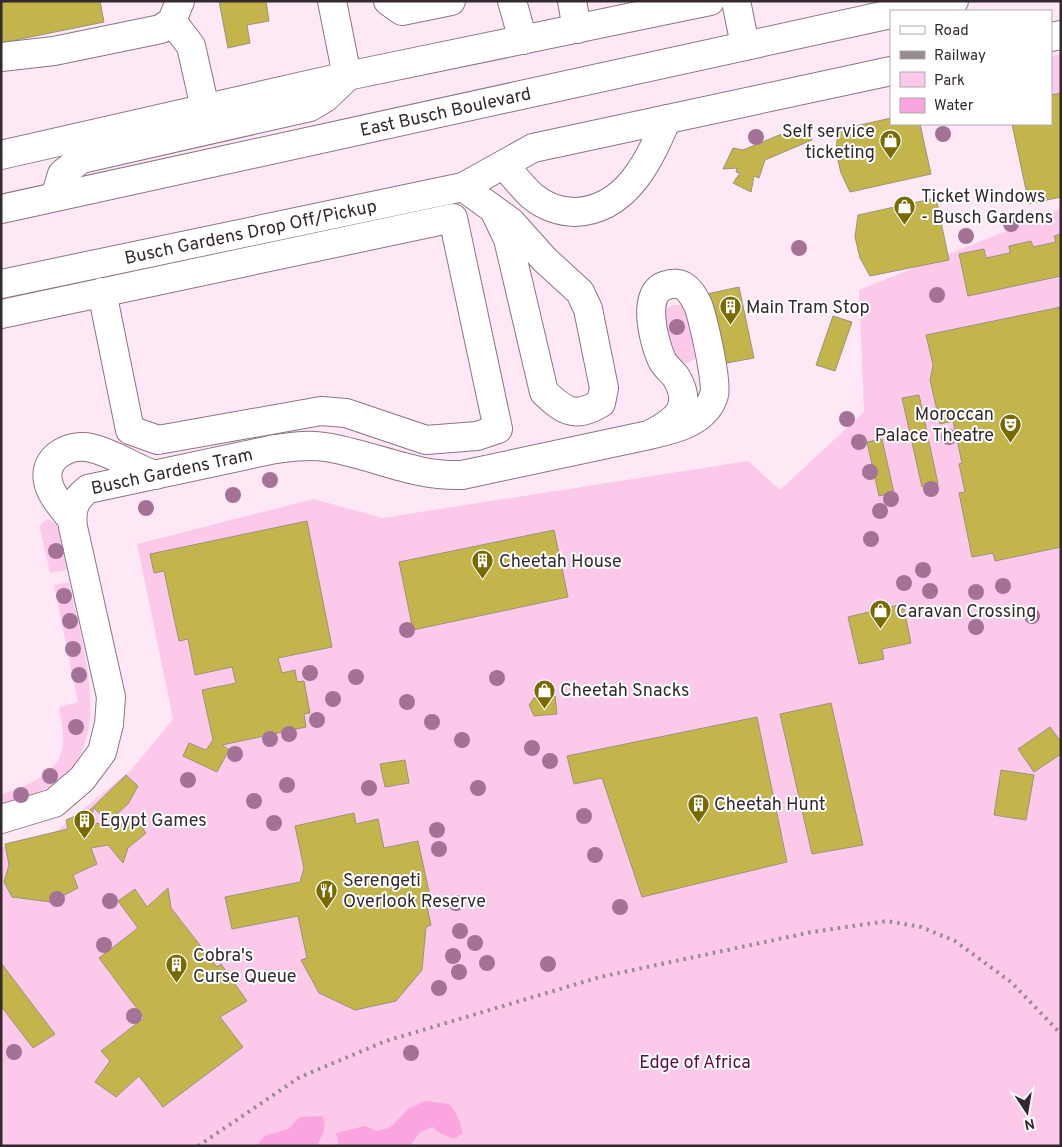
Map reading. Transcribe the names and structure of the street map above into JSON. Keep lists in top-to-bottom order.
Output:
{
  "streets": {
    "main road": ["East Busch Boulevard", "Busch Gardens Drop Off/Pickup", "Busch Gardens Tram"]
  },
  "parks": ["Edge of Africa"],
  "places": {
    "shop": [
      "Self service ticketing",
      "Ticket Windows - Busch Gardens",
      "Caravan Crossing",
      "Cheetah Snacks"
    ],
    "building": [
      "Main Tram Stop",
      "Cheetah House",
      "Cheetah Hunt",
      "Egypt Games",
      "Cobra's Curse Queue"
    ],
    "theatre": ["Moroccan Palace Theatre"],
    "restaurant": ["Serengeti Overlook Reserve"]
  },
  "legend": [
    "Road",
    "Railway",
    "Park",
    "Water"
  ],
  "north": "bottom"
}
